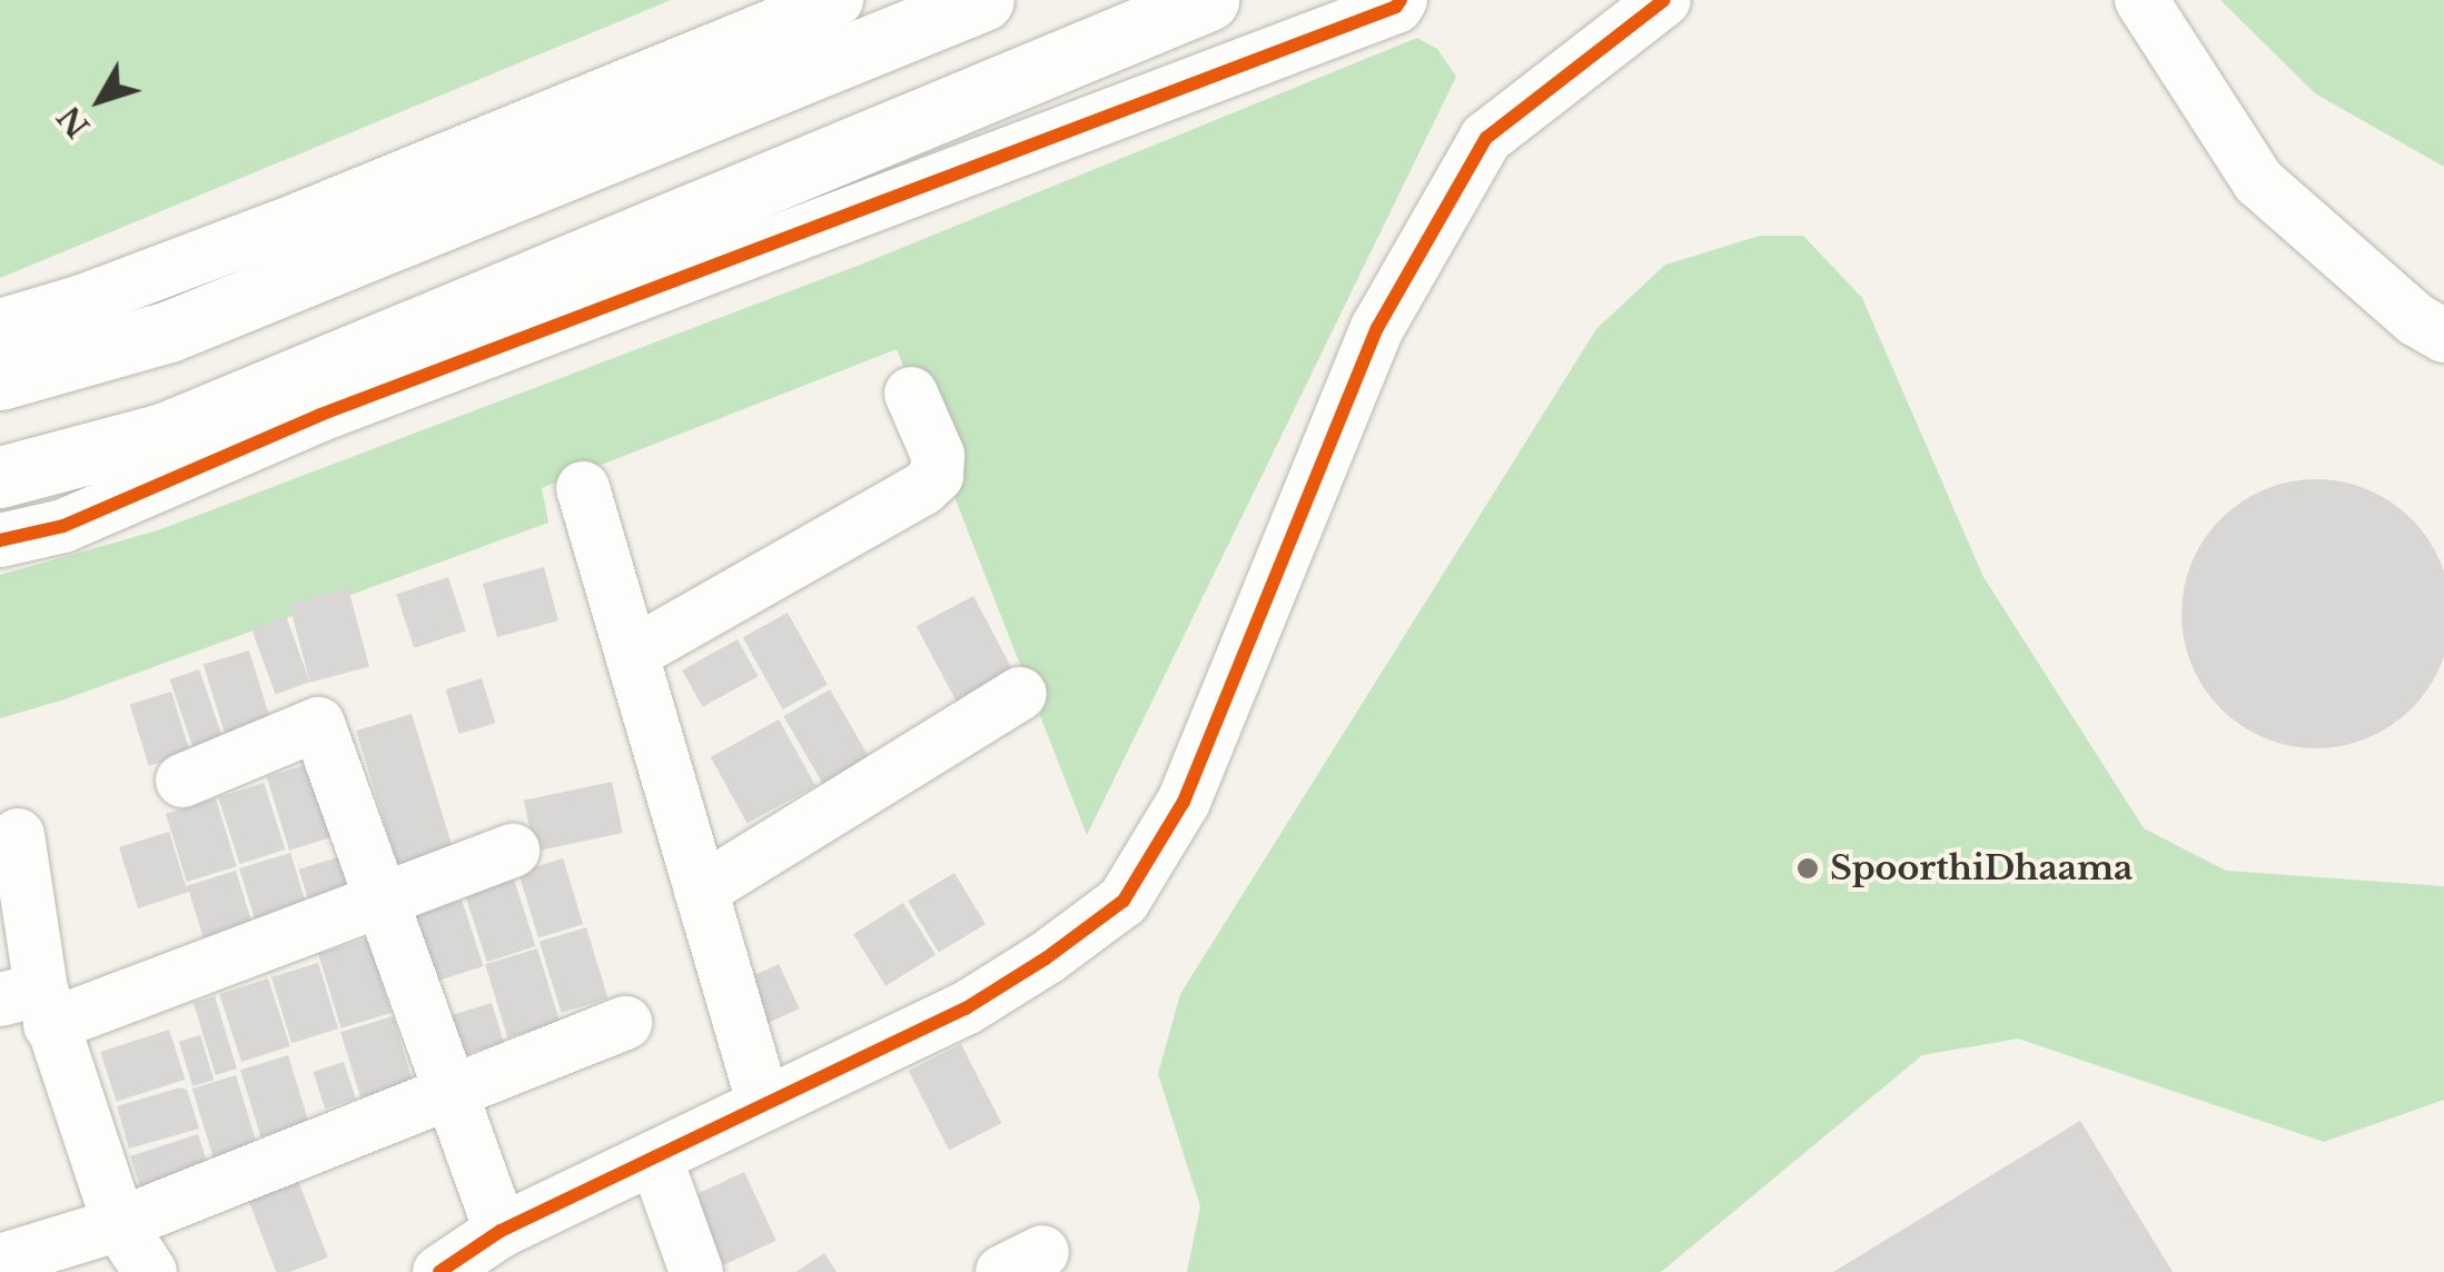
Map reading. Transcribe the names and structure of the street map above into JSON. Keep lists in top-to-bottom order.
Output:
{
  "places": ["SpoorthiDhaama"],
  "north": "bottom left"
}
